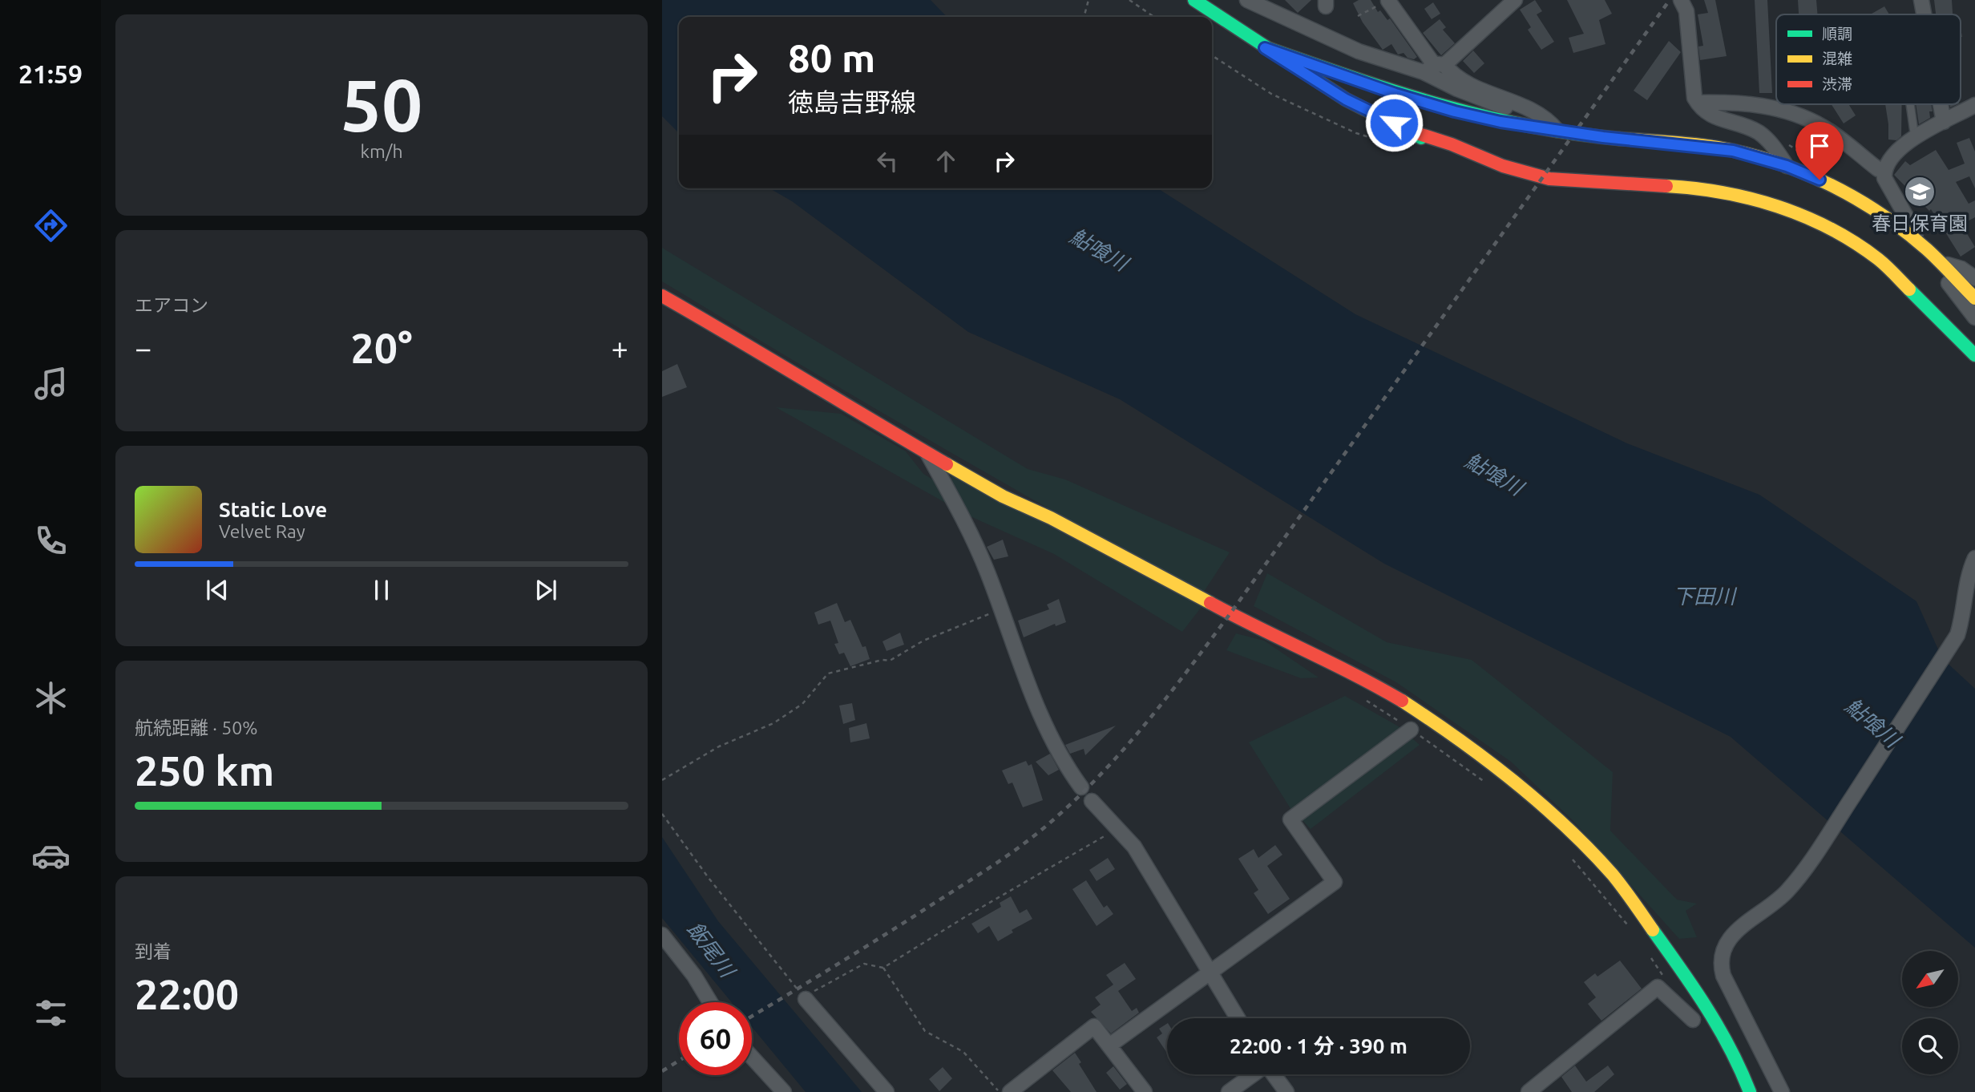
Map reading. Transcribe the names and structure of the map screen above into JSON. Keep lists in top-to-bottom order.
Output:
{
  "water": ["鮎喰川", "下田川", "飯尾川"],
  "places": {
    "school or university": ["春日保育園"]
  },
  "legend": ["順調", "混雑", "渋滞"],
  "north": "bottom left",
  "page": {
    "tabs": "21:59",
    "tile": [
      ["50", "km/h"],
      "エアコン",
      ["航続距離 · 50%", "250 km"],
      ["到着", "22:00"]
    ],
    "turn": ["80 m", "徳島吉野線"],
    "heat": ["−", "20°", "+"],
    "song": ["Static Love", "Velvet Ray"],
    "limit": "60",
    "trip": "22:00 · 1 分 · 390 m"
  }
}
